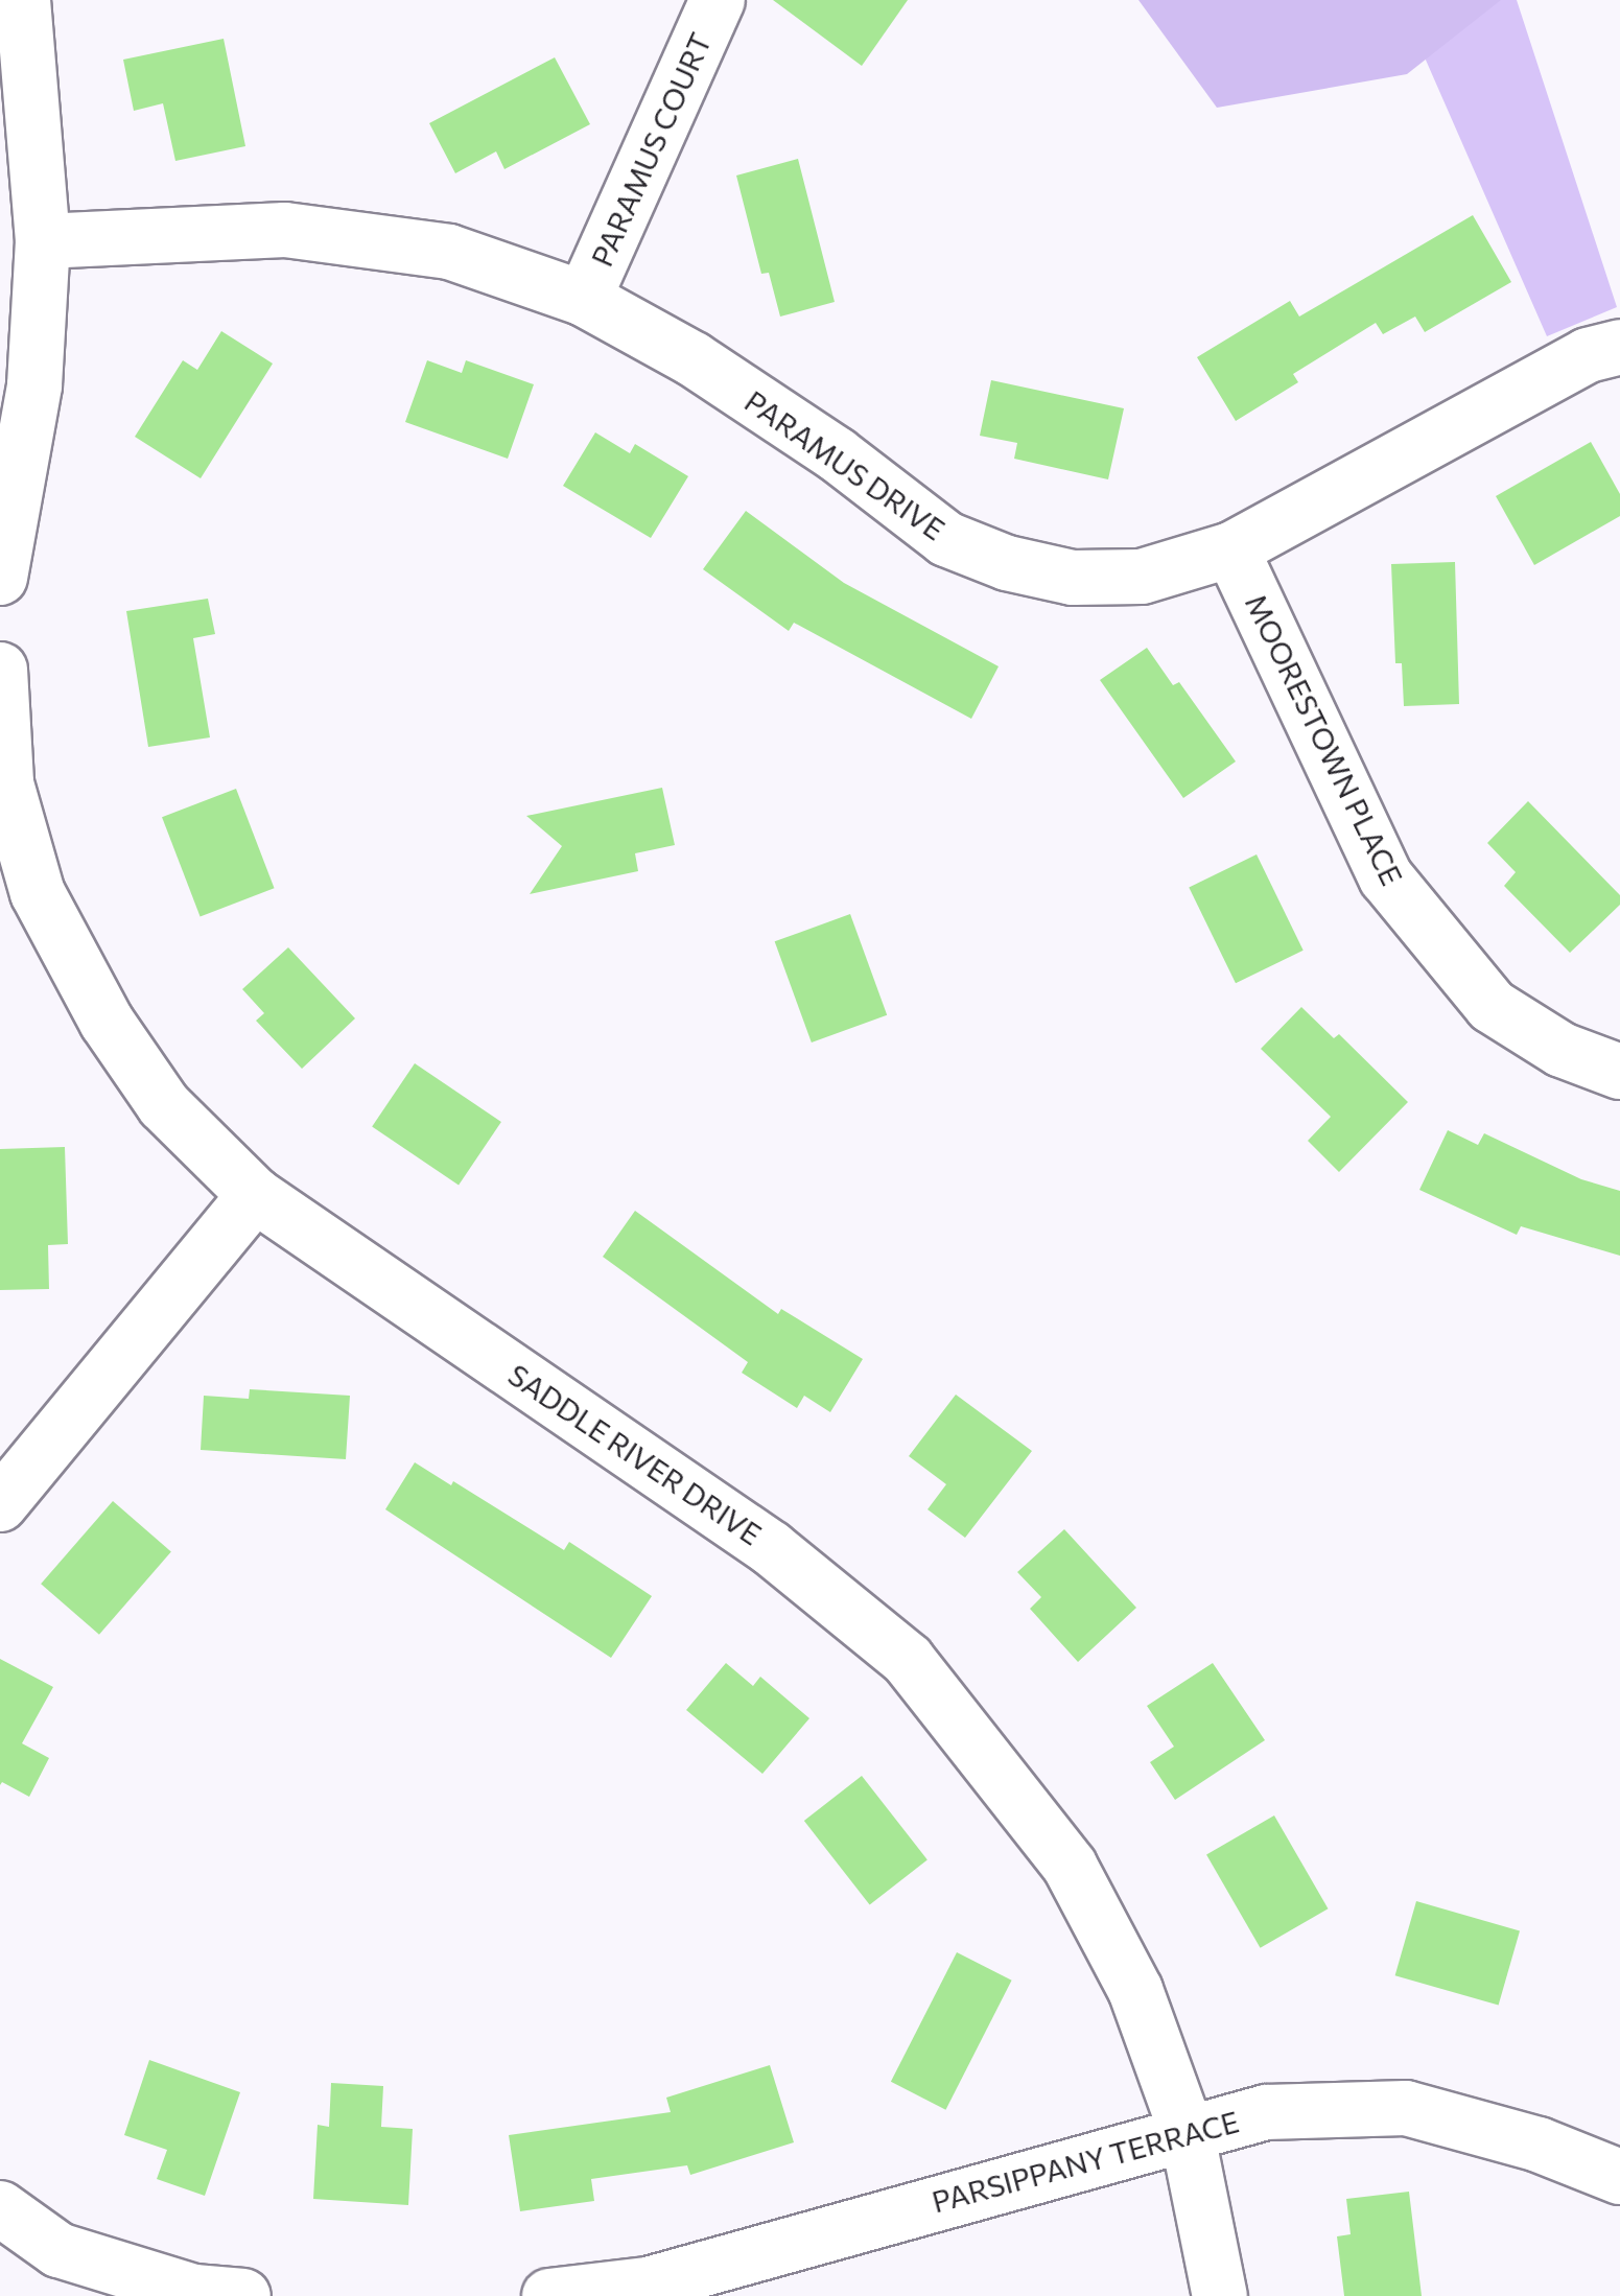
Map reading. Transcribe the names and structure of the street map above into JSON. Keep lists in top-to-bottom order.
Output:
{
  "streets": {
    "street": [
      "PARAMUS COURT",
      "PARAMUS DRIVE",
      "MOORESTOWN PLACE",
      "SADDLE RIVER DRIVE",
      "PARSIPPANY TERRACE"
    ]
  },
  "crossings": [
    ["PARAMUS COURT", "PARAMUS DRIVE"],
    ["PARAMUS DRIVE", "MOORESTOWN PLACE"],
    ["SADDLE RIVER DRIVE", "PARSIPPANY TERRACE"]
  ]
}
